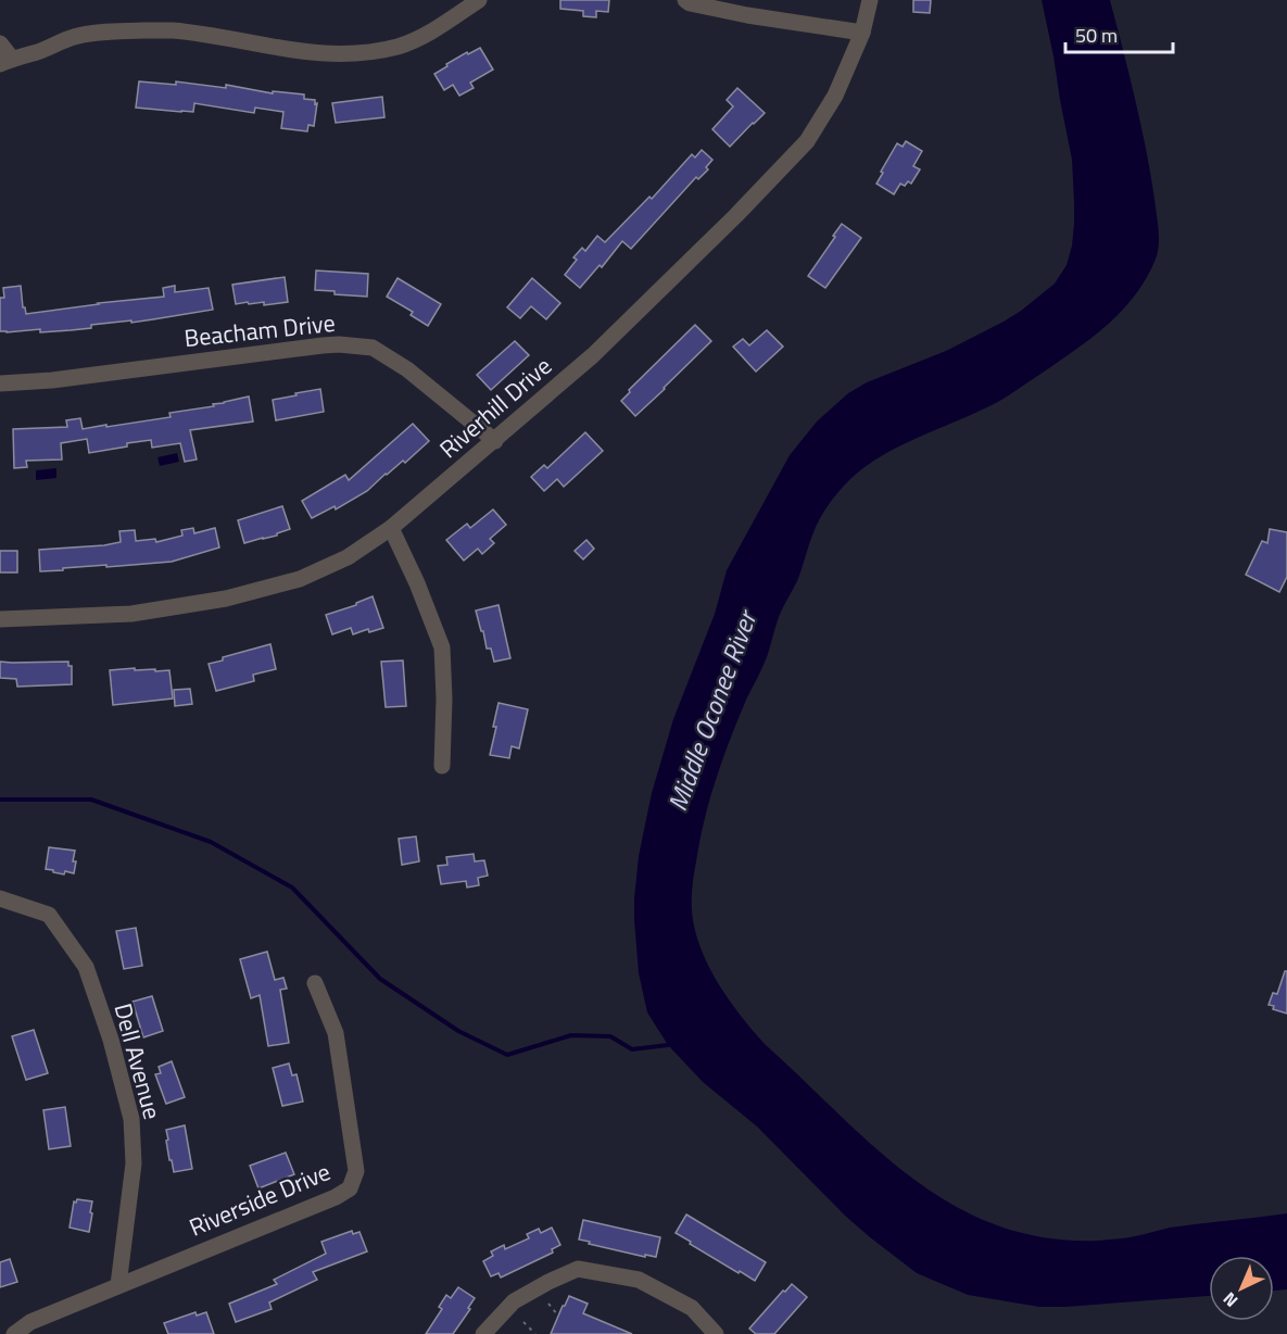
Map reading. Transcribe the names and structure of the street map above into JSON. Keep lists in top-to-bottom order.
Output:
{
  "streets": {
    "street": [
      "Beacham Drive",
      "Riverhill Drive",
      "Dell Avenue",
      "Riverside Drive"
    ]
  },
  "crossings": [
    ["Beacham Drive", "Riverhill Drive"],
    ["Dell Avenue", "Riverside Drive"]
  ],
  "water": ["Middle Oconee River"],
  "scale_bar": "50 m",
  "north": "bottom left"
}
